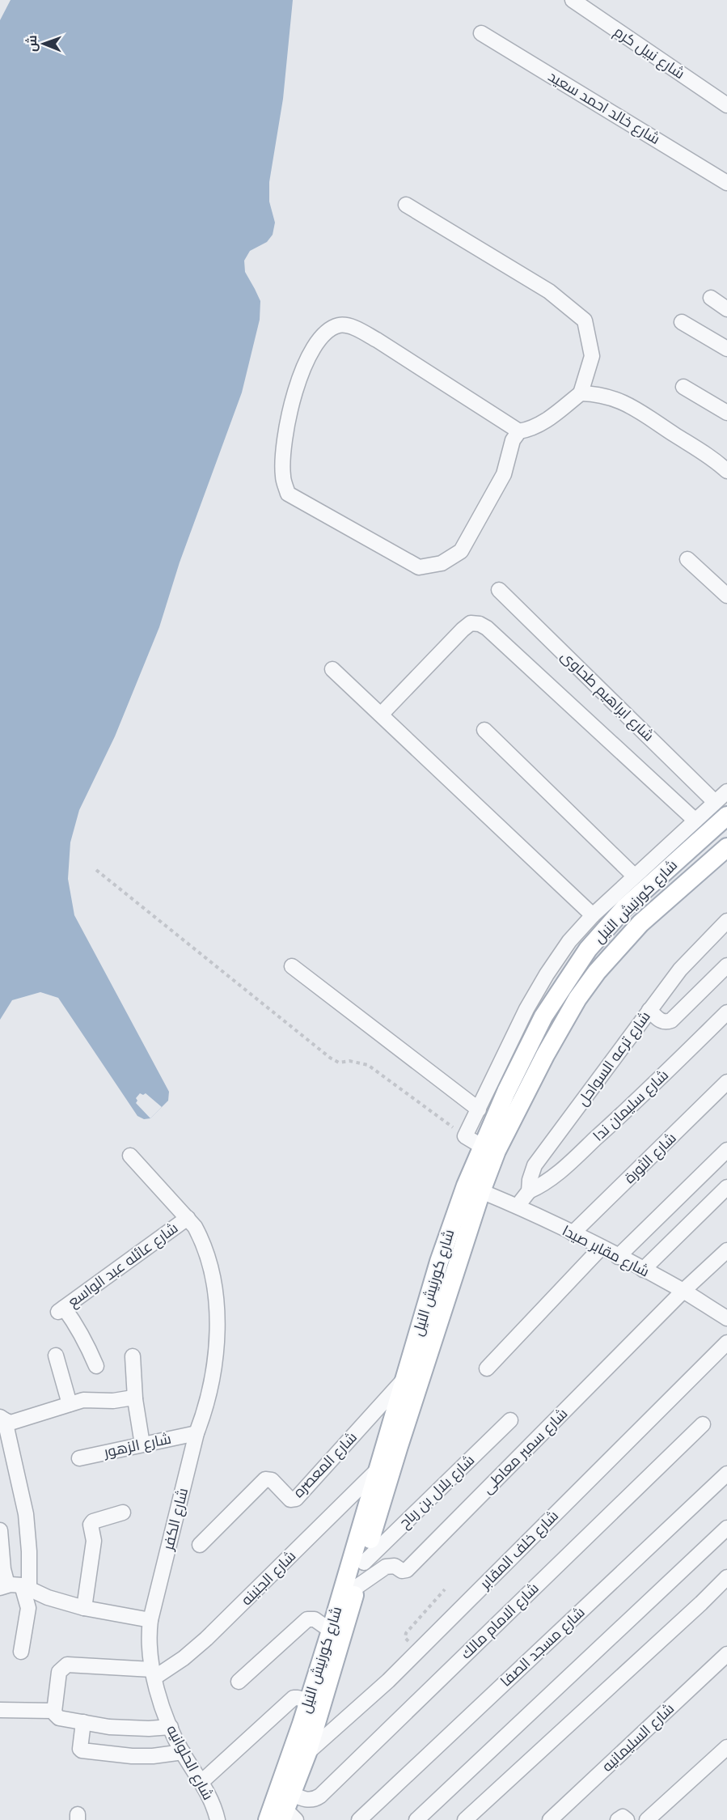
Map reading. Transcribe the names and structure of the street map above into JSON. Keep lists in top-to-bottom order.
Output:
{
  "streets": {
    "main road": ["شارع كورنيش النيل"],
    "street": [
      "شارع نبيل كرم",
      "شارع خالد احمد سعيد",
      "شارع ابراهيم طحاوى",
      "شارع ترعه السواحل",
      "شارع سليمان ندا",
      "شارع الثورة",
      "شارع مقابر صيدا",
      "شارع عائله عبد الواسع",
      "شارع الزهور",
      "شارع سمير معاطى",
      "شارع المعصره",
      "شارع بلال بن رباح",
      "شارع الكفر",
      "شارع خلف المقابر",
      "شارع الجنينه",
      "شارع الامام مالك",
      "شارع مسجد الصفا",
      "شارع السليمانيه",
      "شارع الحلوانيه"
    ]
  },
  "crossings": [
    ["شارع ابراهيم طحاوى", "شارع كورنيش النيل"],
    ["شارع كورنيش النيل", "شارع مقابر صيدا"],
    ["شارع كورنيش النيل", "شارع سمير معاطى"],
    ["شارع كورنيش النيل", "شارع المعصره"],
    ["شارع كورنيش النيل", "شارع بلال بن رباح"],
    ["شارع كورنيش النيل", "شارع خلف المقابر"],
    ["شارع كورنيش النيل", "شارع الجنينه"],
    ["شارع كورنيش النيل", "شارع الامام مالك"],
    ["شارع ترعه السواحل", "شارع سليمان ندا"],
    ["شارع ترعه السواحل", "شارع مقابر صيدا"],
    ["شارع الثورة", "شارع مقابر صيدا"],
    ["شارع مقابر صيدا", "شارع سمير معاطى"],
    ["شارع عائله عبد الواسع", "شارع الكفر"],
    ["شارع الزهور", "شارع الكفر"],
    ["شارع الكفر", "شارع الحلوانيه"],
    ["شارع الجنينه", "شارع الحلوانيه"]
  ],
  "north": "left"
}
